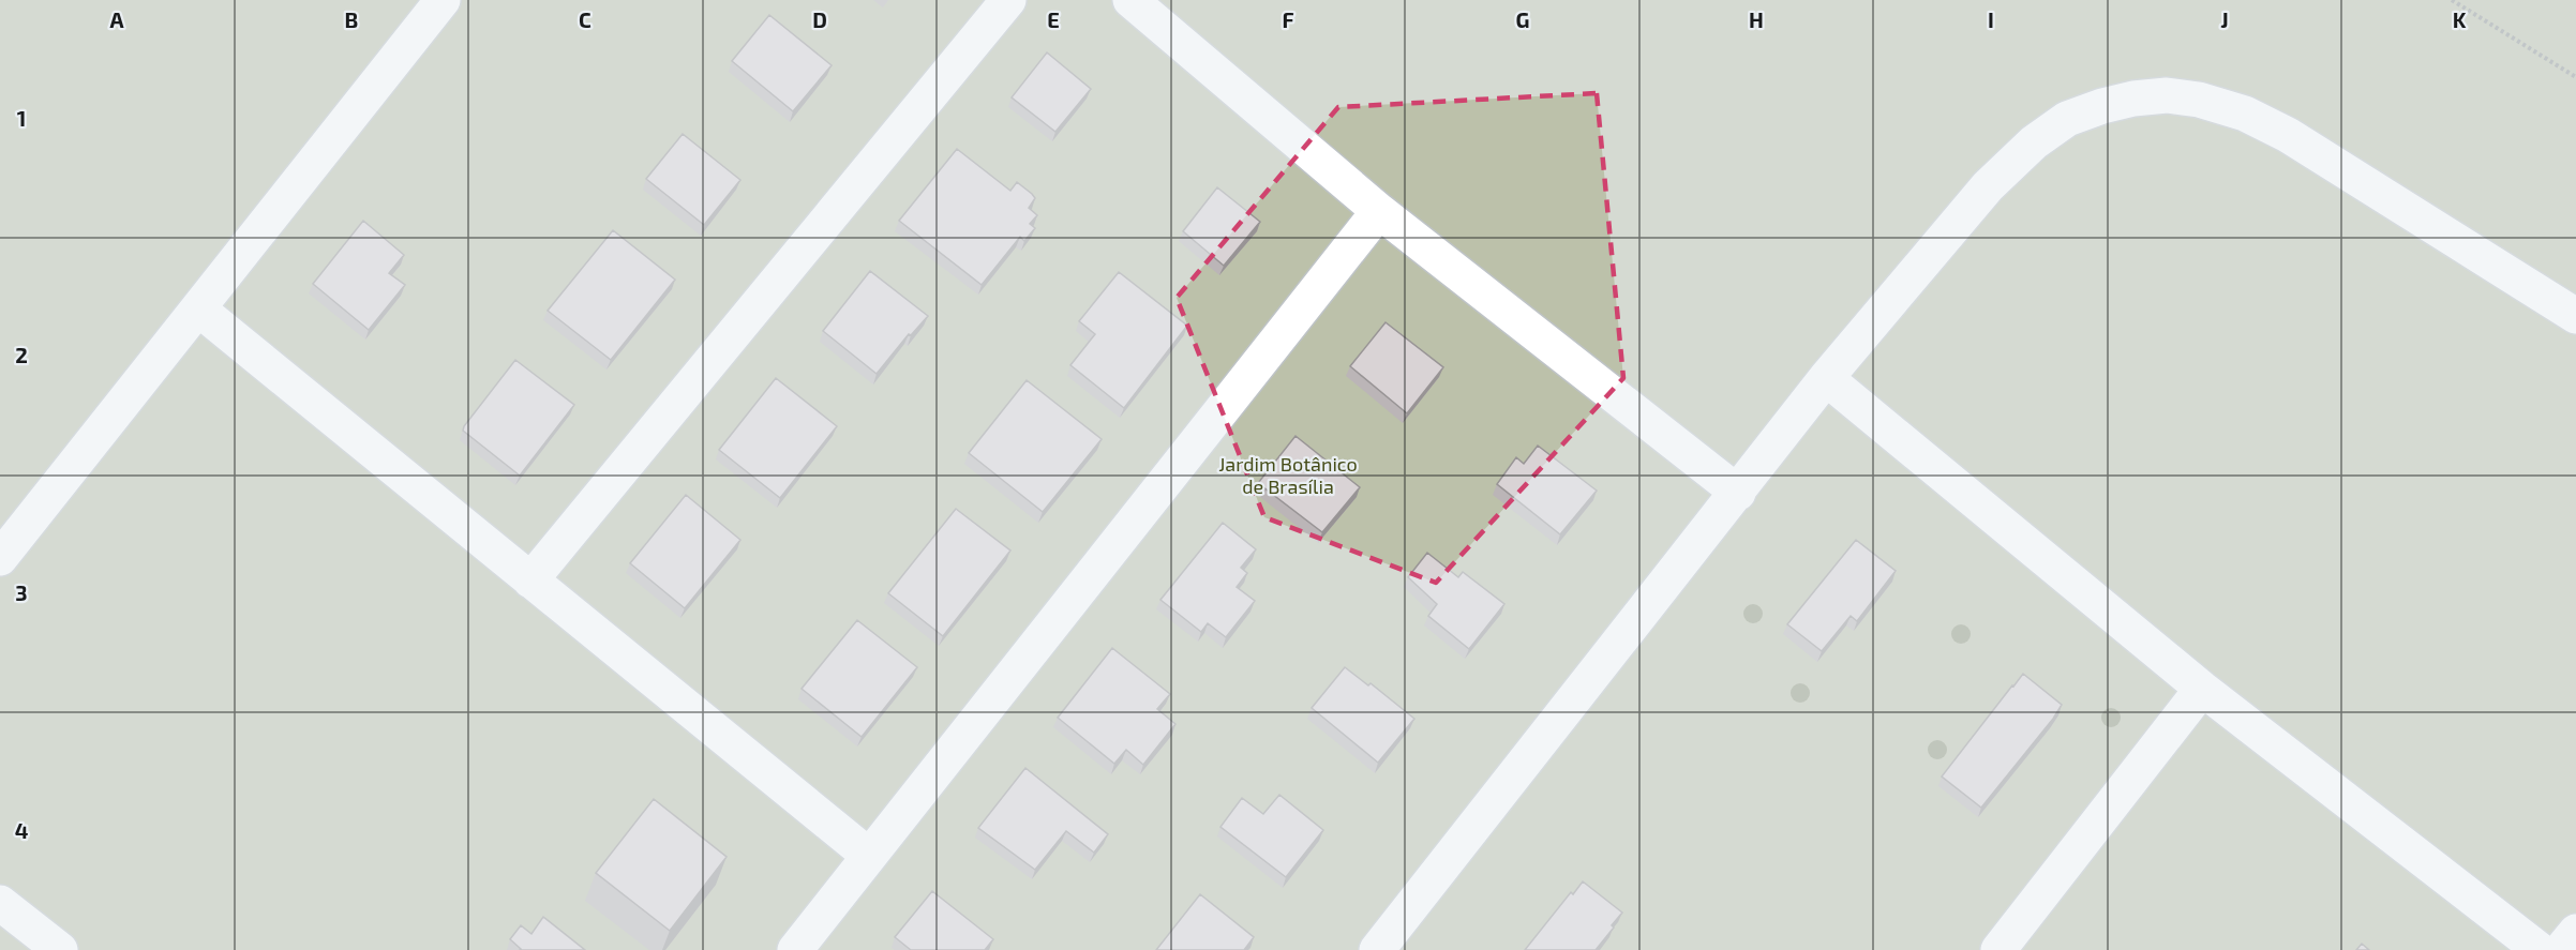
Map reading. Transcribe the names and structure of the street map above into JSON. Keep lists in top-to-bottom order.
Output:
{
  "parks": ["Jardim Botânico de Brasília"],
  "grid": {
    "columns": [
      "A",
      "B",
      "C",
      "D",
      "E",
      "F",
      "G",
      "H",
      "I",
      "J",
      "K"
    ],
    "rows": [
      "1",
      "2",
      "3",
      "4"
    ]
  }
}
